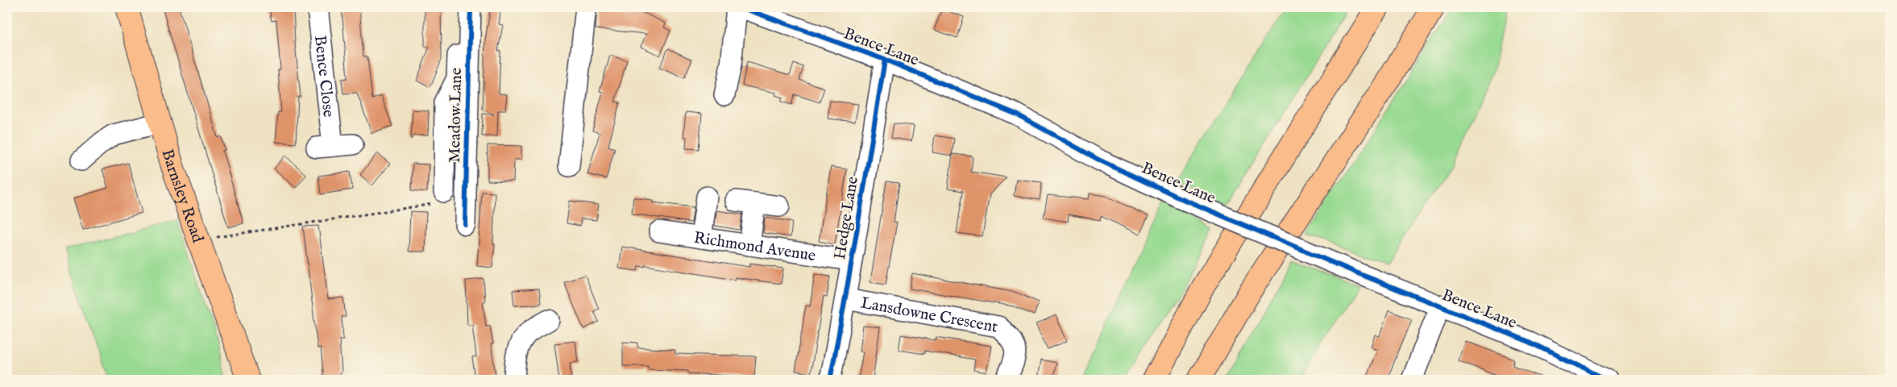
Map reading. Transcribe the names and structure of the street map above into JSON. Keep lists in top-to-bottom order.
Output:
{
  "streets": {
    "highway": ["Barnsley Road"],
    "street": [
      "Bence Lane",
      "Bence Close",
      "Meadow Lane",
      "Hedge Lane",
      "Richmond Avenue",
      "Lansdowne Crescent"
    ]
  },
  "crossings": [
    ["Bence Lane", "Hedge Lane"],
    ["Hedge Lane", "Richmond Avenue"],
    ["Hedge Lane", "Lansdowne Crescent"]
  ]
}
